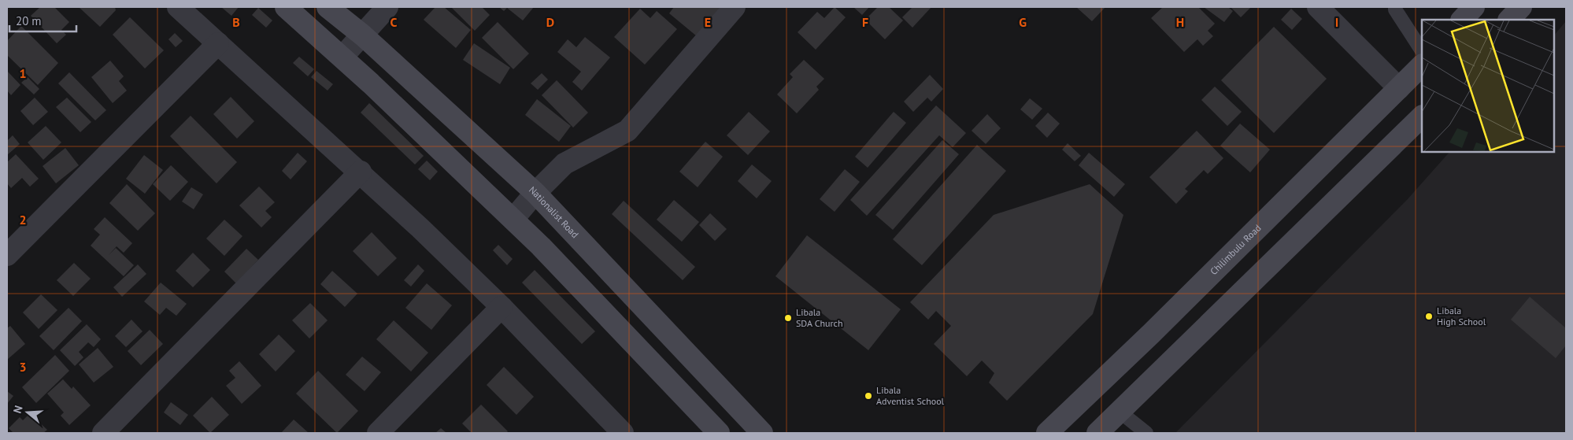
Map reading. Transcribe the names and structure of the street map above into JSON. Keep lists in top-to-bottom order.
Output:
{
  "streets": {
    "main road": ["Nationalist Road", "Chilimbulu Road"]
  },
  "places": ["Libala High School", "Libala SDA Church", "Libala Adventist School"],
  "scale_bar": "20 m",
  "north": "left",
  "grid": {
    "columns": [
      "B",
      "C",
      "D",
      "E",
      "F",
      "G",
      "H",
      "I"
    ],
    "rows": ["1", "2", "3"]
  }
}
